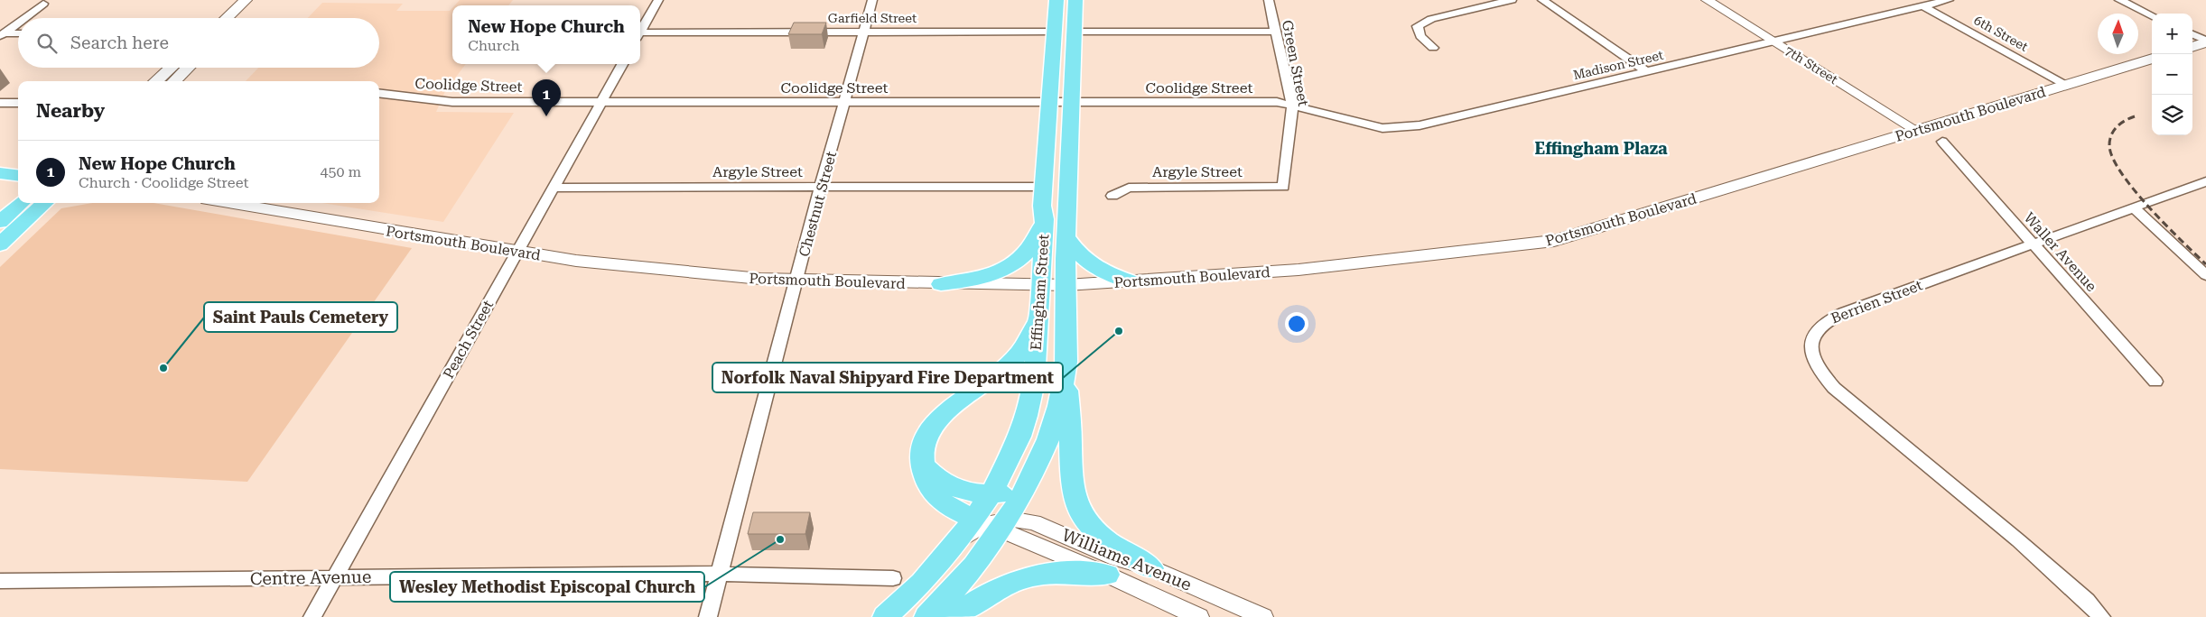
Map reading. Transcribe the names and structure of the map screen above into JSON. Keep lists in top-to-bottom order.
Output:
{
  "streets": {
    "main road": ["Portsmouth Boulevard", "Effingham Street"],
    "street": [
      "Garfield Street",
      "6th Street",
      "Green Street",
      "Madison Street",
      "7th Street",
      "Coolidge Street",
      "Argyle Street",
      "Chestnut Street",
      "Waller Avenue",
      "Berrien Street",
      "Peach Street",
      "Williams Avenue",
      "Centre Avenue"
    ]
  },
  "crossings": [
    ["Garfield Street", "Chestnut Street"],
    ["Garfield Street", "Effingham Street"],
    ["6th Street", "Madison Street"],
    ["6th Street", "Portsmouth Boulevard"],
    ["Green Street", "Madison Street"],
    ["Green Street", "Coolidge Street"],
    ["Green Street", "Argyle Street"],
    ["Madison Street", "7th Street"],
    ["Madison Street", "Coolidge Street"],
    ["7th Street", "Portsmouth Boulevard"],
    ["Coolidge Street", "Chestnut Street"],
    ["Coolidge Street", "Effingham Street"],
    ["Coolidge Street", "Peach Street"],
    ["Portsmouth Boulevard", "Chestnut Street"],
    ["Portsmouth Boulevard", "Effingham Street"],
    ["Portsmouth Boulevard", "Peach Street"],
    ["Argyle Street", "Chestnut Street"],
    ["Argyle Street", "Effingham Street"],
    ["Argyle Street", "Peach Street"],
    ["Chestnut Street", "Centre Avenue"],
    ["Waller Avenue", "Berrien Street"],
    ["Effingham Street", "Williams Avenue"],
    ["Peach Street", "Centre Avenue"]
  ],
  "districts": ["Effingham Plaza"],
  "places": ["Norfolk Naval Shipyard Fire Department", "Saint Pauls Cemetery", "Wesley Methodist Episcopal Church"],
  "north": "top",
  "page": {
    "popup": ["New Hope Church", "Church"],
    "map_buttons": ["+", "−"],
    "search": "Search here",
    "pins": "1",
    "heading": "Nearby",
    "list": [
      {
        "mark": "1",
        "name": "New Hope Church",
        "note": "Church · Coolidge Street",
        "value": "450 m"
      }
    ]
  }
}
